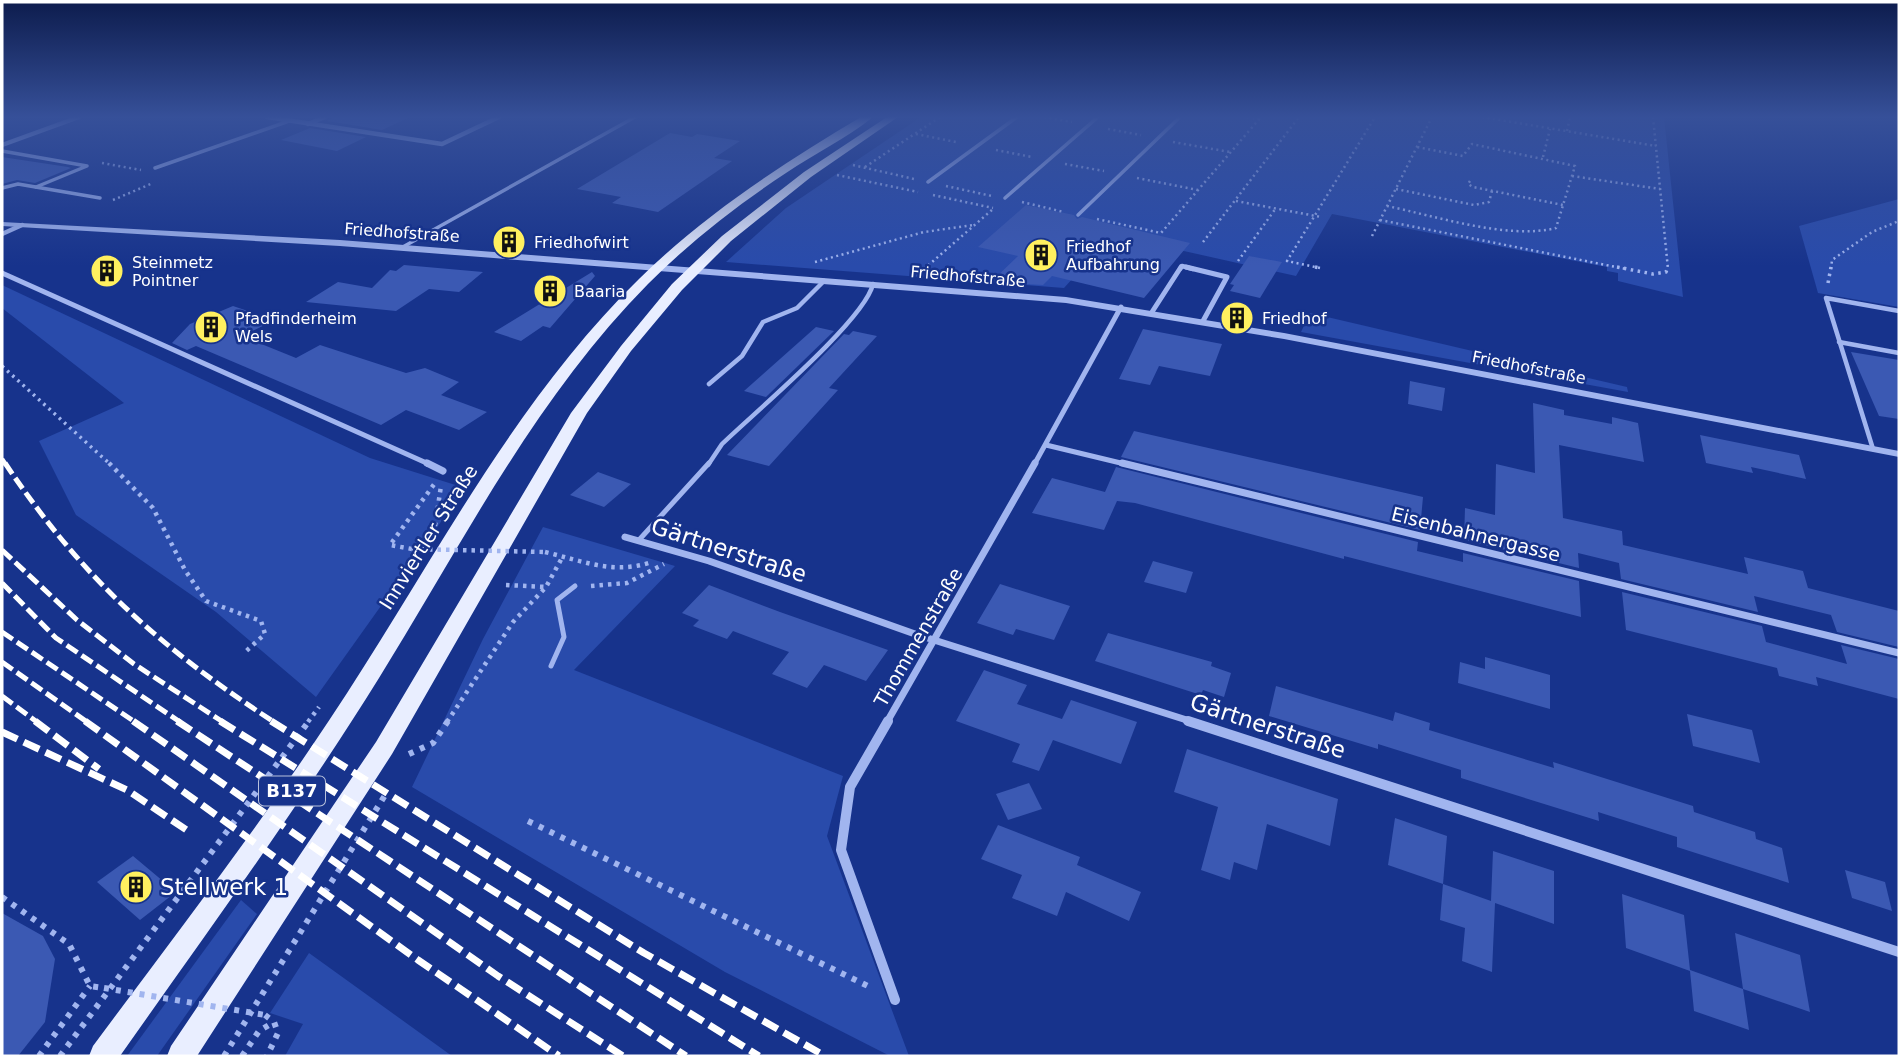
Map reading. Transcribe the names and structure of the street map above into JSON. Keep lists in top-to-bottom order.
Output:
{
  "streets": {
    "main road": ["Innviertler Straße", "B137"],
    "street": [
      "Friedhofstraße",
      "Eisenbahnergasse",
      "Gärtnerstraße",
      "Thommenstraße"
    ]
  },
  "crossings": [
    ["Friedhofstraße", "Innviertler Straße"],
    ["Friedhofstraße", "Thommenstraße"],
    ["Friedhofstraße", "B137"],
    ["Eisenbahnergasse", "Thommenstraße"],
    ["Gärtnerstraße", "Thommenstraße"]
  ],
  "places": {
    "building": [
      "Friedhofwirt",
      "Friedhof Aufbahrung",
      "Steinmetz Pointner",
      "Baaria",
      "Friedhof",
      "Pfadfinderheim Wels",
      "Stellwerk 1"
    ]
  }
}
